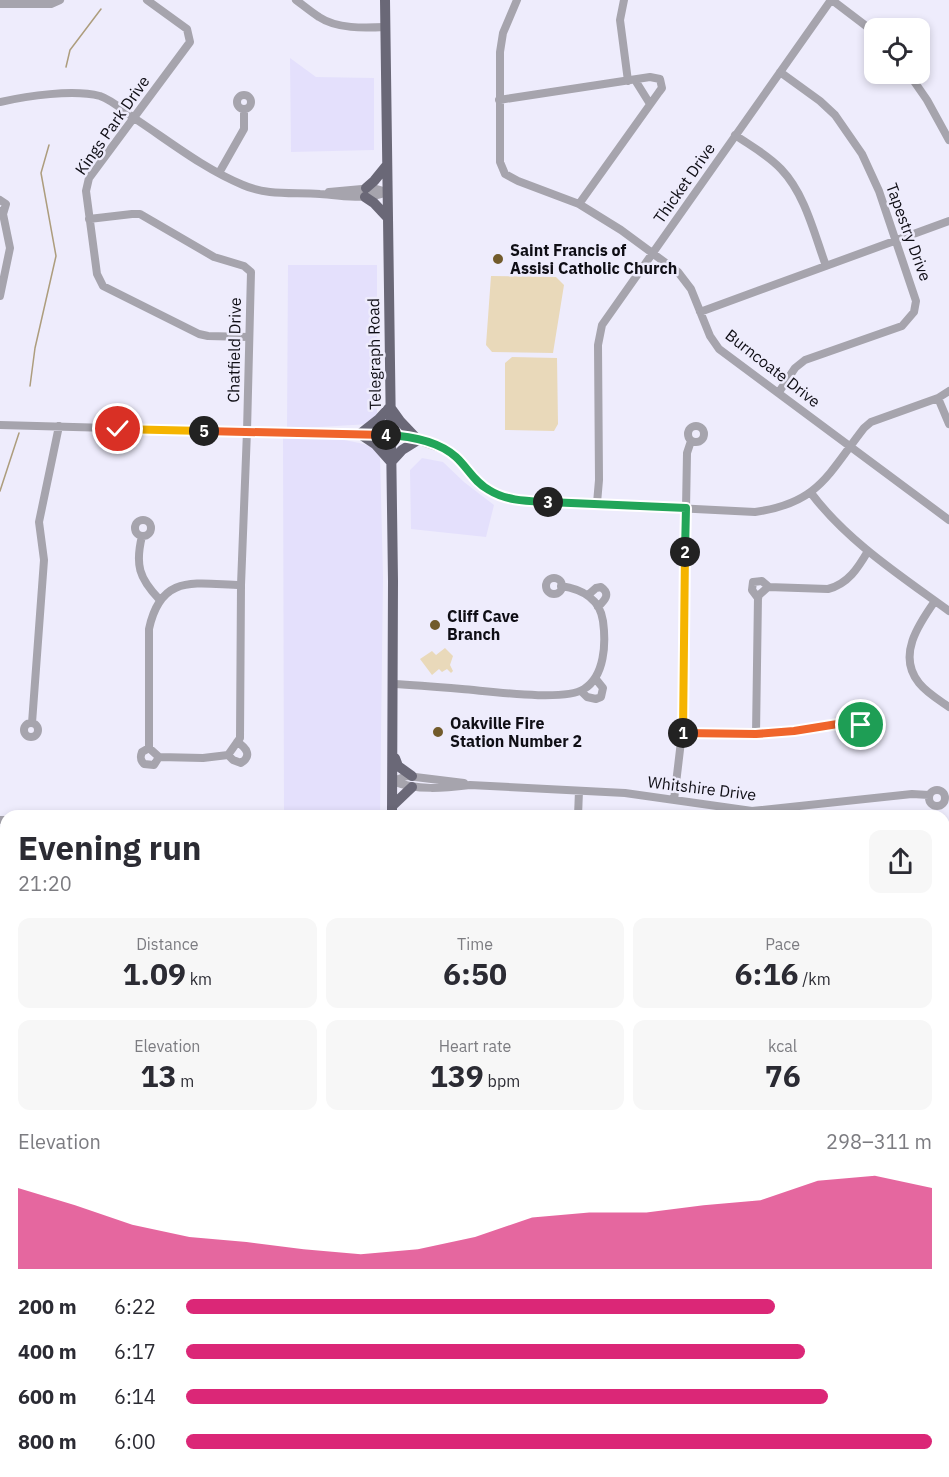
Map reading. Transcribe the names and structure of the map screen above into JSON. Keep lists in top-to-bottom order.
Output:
{
  "streets": {
    "main road": ["Telegraph Road"],
    "street": [
      "Kings Park Drive",
      "Thicket Drive",
      "Tapestry Drive",
      "Chatfield Drive",
      "Burncoate Drive",
      "Whitshire Drive"
    ]
  },
  "crossings": [
    ["Kings Park Drive", "Chatfield Drive"],
    ["Thicket Drive", "Tapestry Drive"],
    ["Thicket Drive", "Burncoate Drive"],
    ["Tapestry Drive", "Burncoate Drive"],
    ["Telegraph Road", "Whitshire Drive"]
  ],
  "places": ["Saint Francis of Assisi Catholic Church", "Cliff Cave Branch", "Oakville Fire Station Number 2"],
  "page": {
    "pins": [
      "5",
      "4",
      "3",
      "2",
      "1"
    ],
    "heading": ["Evening run", "21:20"],
    "stats": [
      ["Distance", "1.09 km"],
      ["Time", "6:50"],
      ["Pace", "6:16 /km"],
      ["Elevation", "13 m"],
      ["Heart rate", "139 bpm"],
      ["kcal", "76"]
    ],
    "chart": ["Elevation", "298–311 m"],
    "list": [
      {
        "name": "200 m",
        "note": "6:22"
      },
      {
        "name": "400 m",
        "note": "6:17"
      },
      {
        "name": "600 m",
        "note": "6:14"
      },
      {
        "name": "800 m",
        "note": "6:00"
      }
    ]
  }
}
